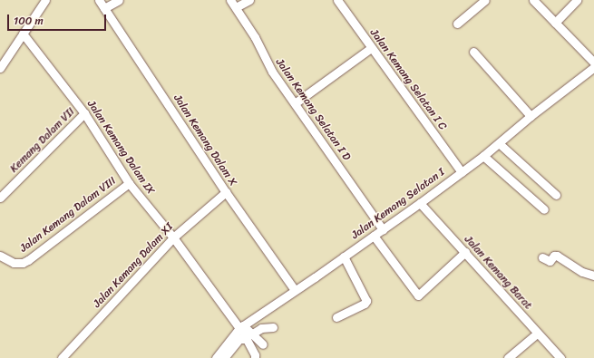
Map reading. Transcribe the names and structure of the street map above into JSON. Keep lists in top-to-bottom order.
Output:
{
  "streets": {
    "street": [
      "Jalan Kemang Selatan I C",
      "Jalan Kemang Selatan I D",
      "Kemang Dalam VII",
      "Jalan Kemang Dalam X",
      "Jalan Kemang Dalam IX",
      "Jalan Kemang Selatan I",
      "Jalan Kemang Dalam VIII",
      "Jalan Kemang Dalam XI",
      "Jalan Kemang Barat"
    ]
  },
  "crossings": [
    ["Jalan Kemang Selatan I C", "Jalan Kemang Selatan I"],
    ["Jalan Kemang Selatan I D", "Jalan Kemang Selatan I"],
    ["Kemang Dalam VII", "Jalan Kemang Dalam IX"],
    ["Jalan Kemang Dalam X", "Jalan Kemang Selatan I"],
    ["Jalan Kemang Dalam X", "Jalan Kemang Dalam XI"],
    ["Jalan Kemang Dalam IX", "Jalan Kemang Selatan I"],
    ["Jalan Kemang Dalam IX", "Jalan Kemang Dalam VIII"],
    ["Jalan Kemang Dalam IX", "Jalan Kemang Dalam XI"],
    ["Jalan Kemang Selatan I", "Jalan Kemang Barat"]
  ],
  "scale_bar": "100 m"
}
